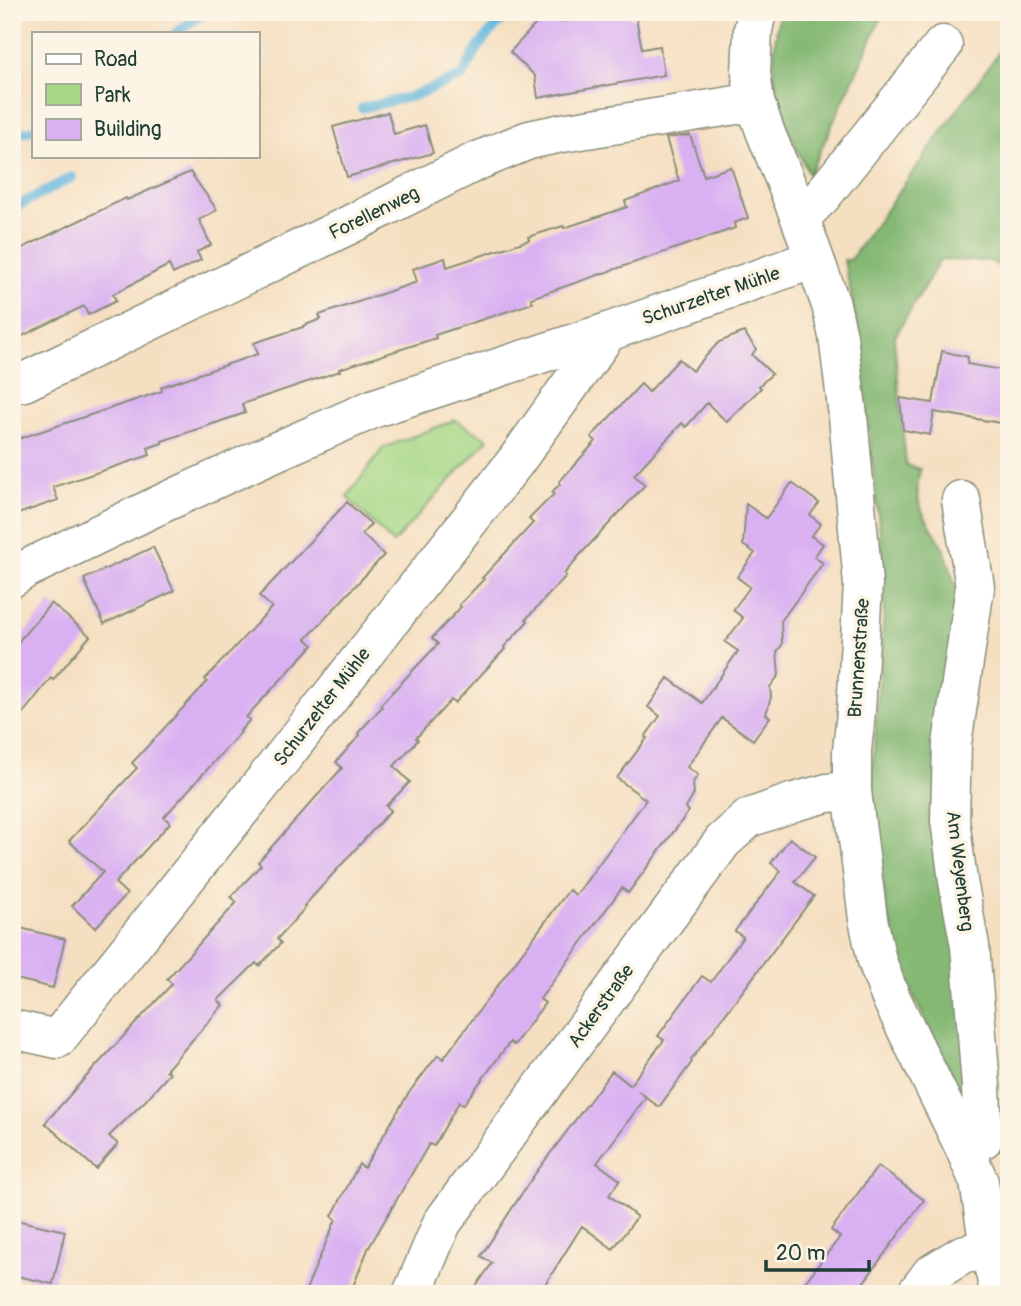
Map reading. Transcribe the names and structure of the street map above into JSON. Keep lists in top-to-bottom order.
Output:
{
  "streets": {
    "street": [
      "Forellenweg",
      "Schurzelter Mühle",
      "Brunnenstraße",
      "Am Weyenberg",
      "Ackerstraße"
    ]
  },
  "crossings": [
    ["Forellenweg", "Brunnenstraße"],
    ["Schurzelter Mühle", "Brunnenstraße"],
    ["Brunnenstraße", "Am Weyenberg"],
    ["Brunnenstraße", "Ackerstraße"]
  ],
  "legend": ["Road", "Park", "Building"],
  "scale_bar": "20 m"
}
